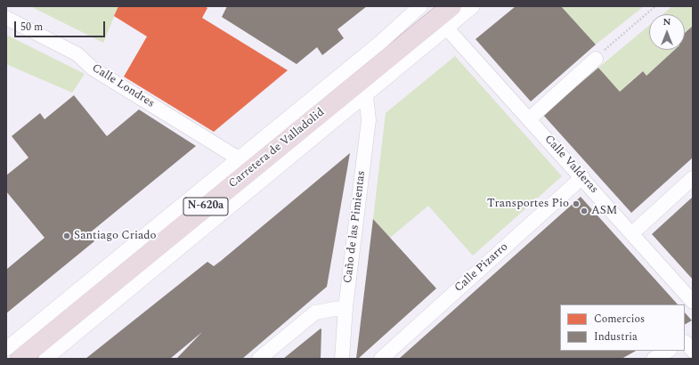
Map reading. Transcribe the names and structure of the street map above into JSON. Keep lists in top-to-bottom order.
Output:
{
  "streets": {
    "highway": ["Carretera de Valladolid", "N-620a"],
    "street": [
      "Calle Londres",
      "Calle Valderas",
      "Caño de las Pimientas",
      "Calle Pizarro"
    ]
  },
  "crossings": [
    ["Calle Londres", "Carretera de Valladolid"],
    ["Carretera de Valladolid", "Calle Valderas"],
    ["Carretera de Valladolid", "Caño de las Pimientas"],
    ["Calle Valderas", "Calle Pizarro"]
  ],
  "places": ["Transportes Pio", "ASM", "Santiago Criado"],
  "legend": ["Comercios", "Industria"],
  "scale_bar": "50 m",
  "north": "top"
}
